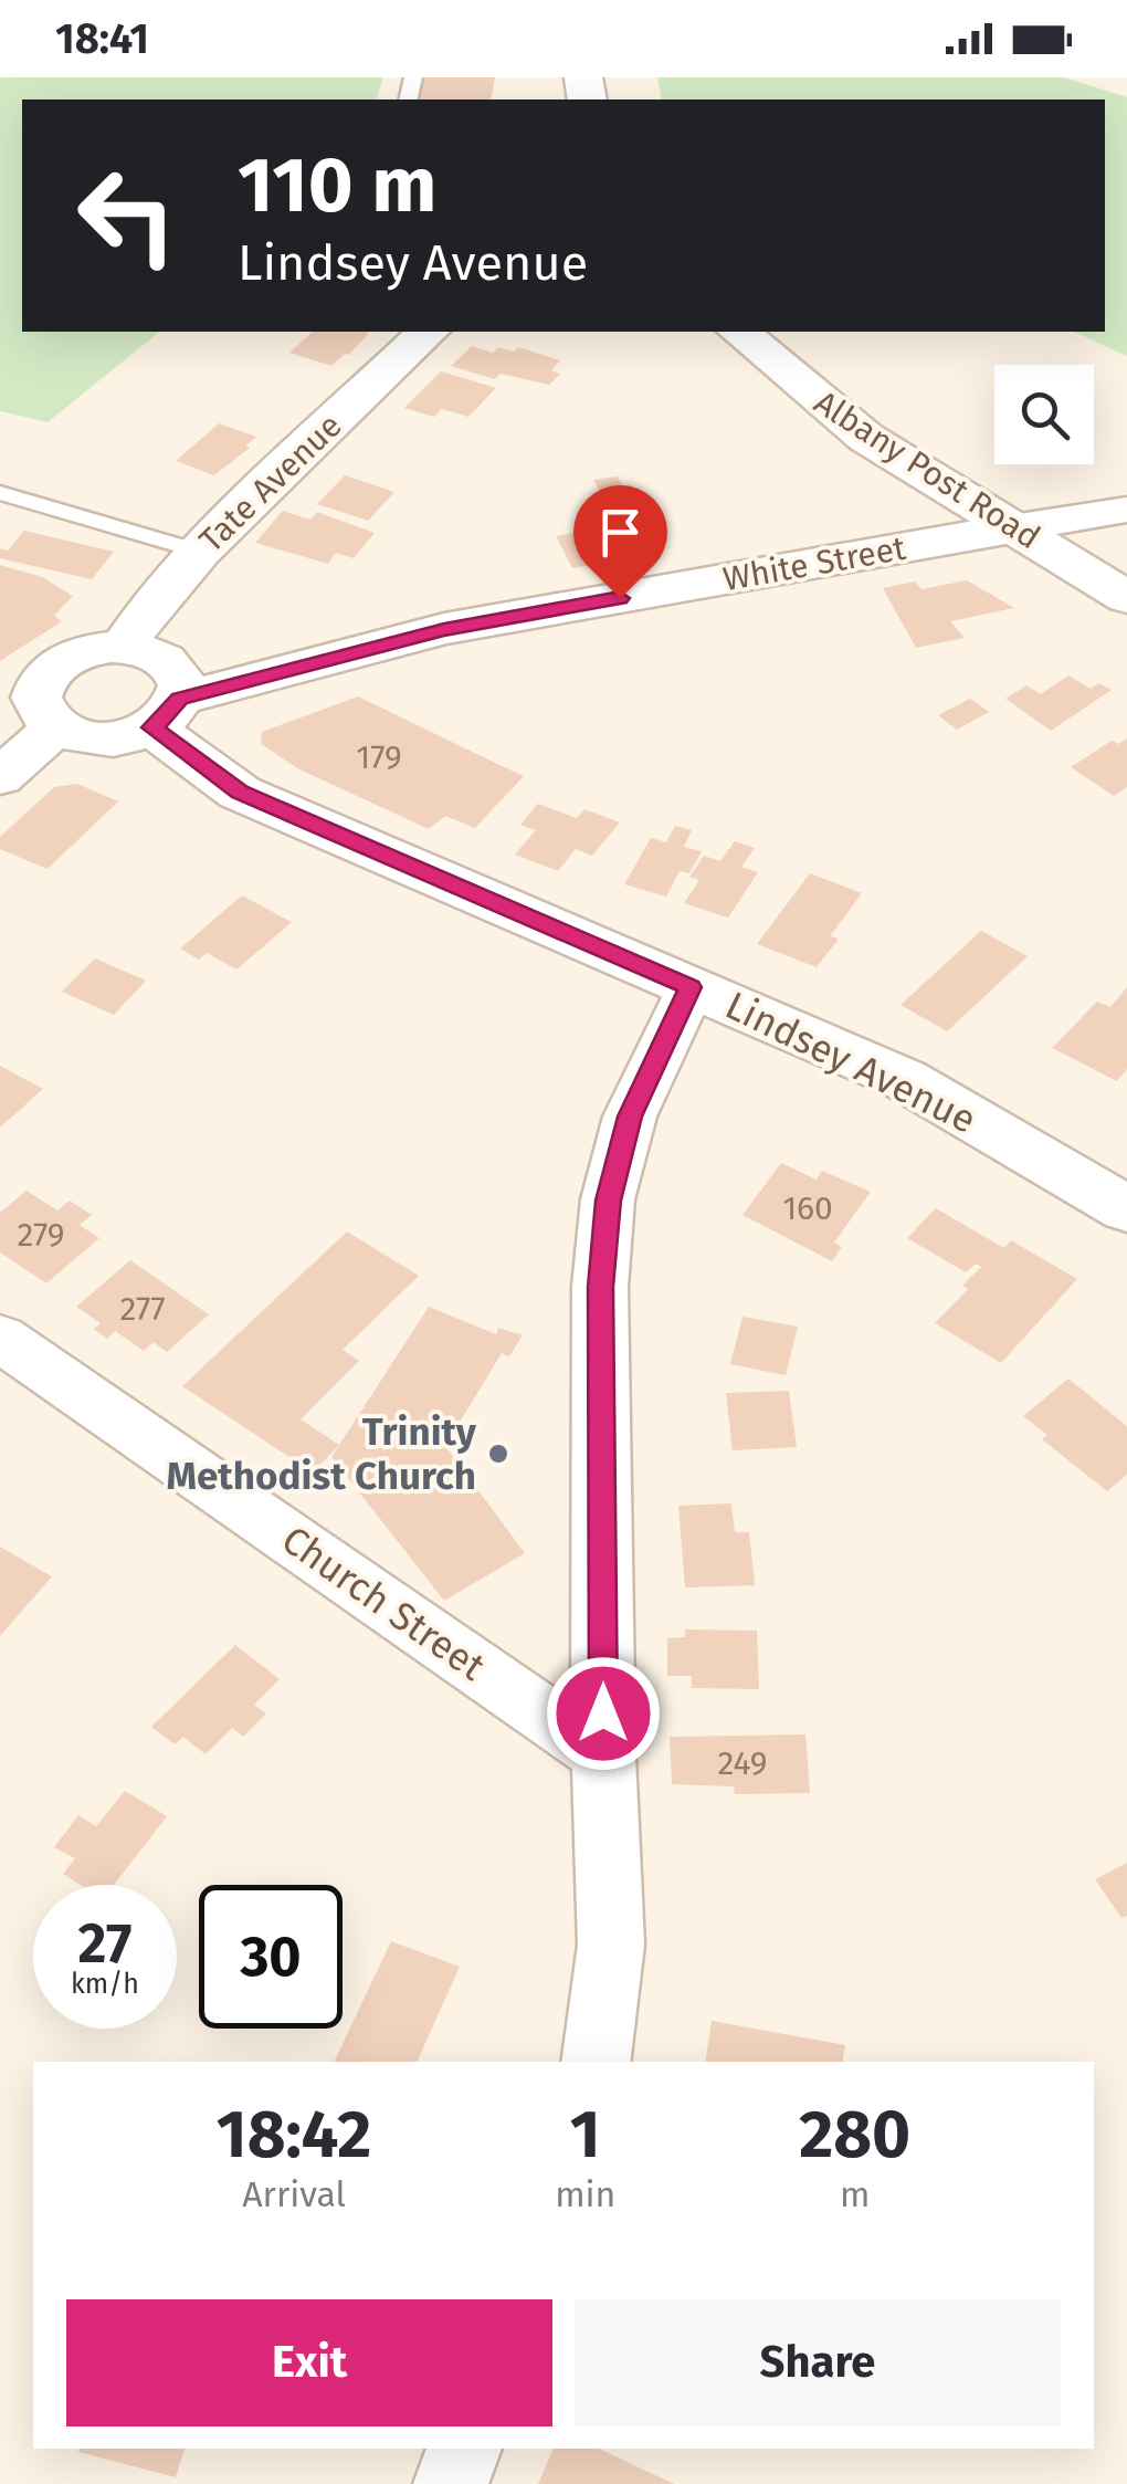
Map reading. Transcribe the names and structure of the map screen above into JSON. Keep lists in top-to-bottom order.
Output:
{
  "streets": {
    "street": [
      "Albany Post Road",
      "Tate Avenue",
      "White Street",
      "Lindsey Avenue",
      "Church Street"
    ]
  },
  "crossings": [
    ["Albany Post Road", "White Street"],
    ["White Street", "Lindsey Avenue"]
  ],
  "places": ["Trinity Methodist Church"],
  "house_numbers": [
    "179",
    "160",
    "279",
    "277",
    "249"
  ],
  "page": {
    "status": "18:41",
    "turn": ["110 m", "Lindsey Avenue"],
    "speed": "27 km/h",
    "limit": "30",
    "eta": [
      "18:42",
      "Arrival",
      "1",
      "min",
      "280",
      "m"
    ],
    "buttons": ["Exit", "Share"]
  }
}
